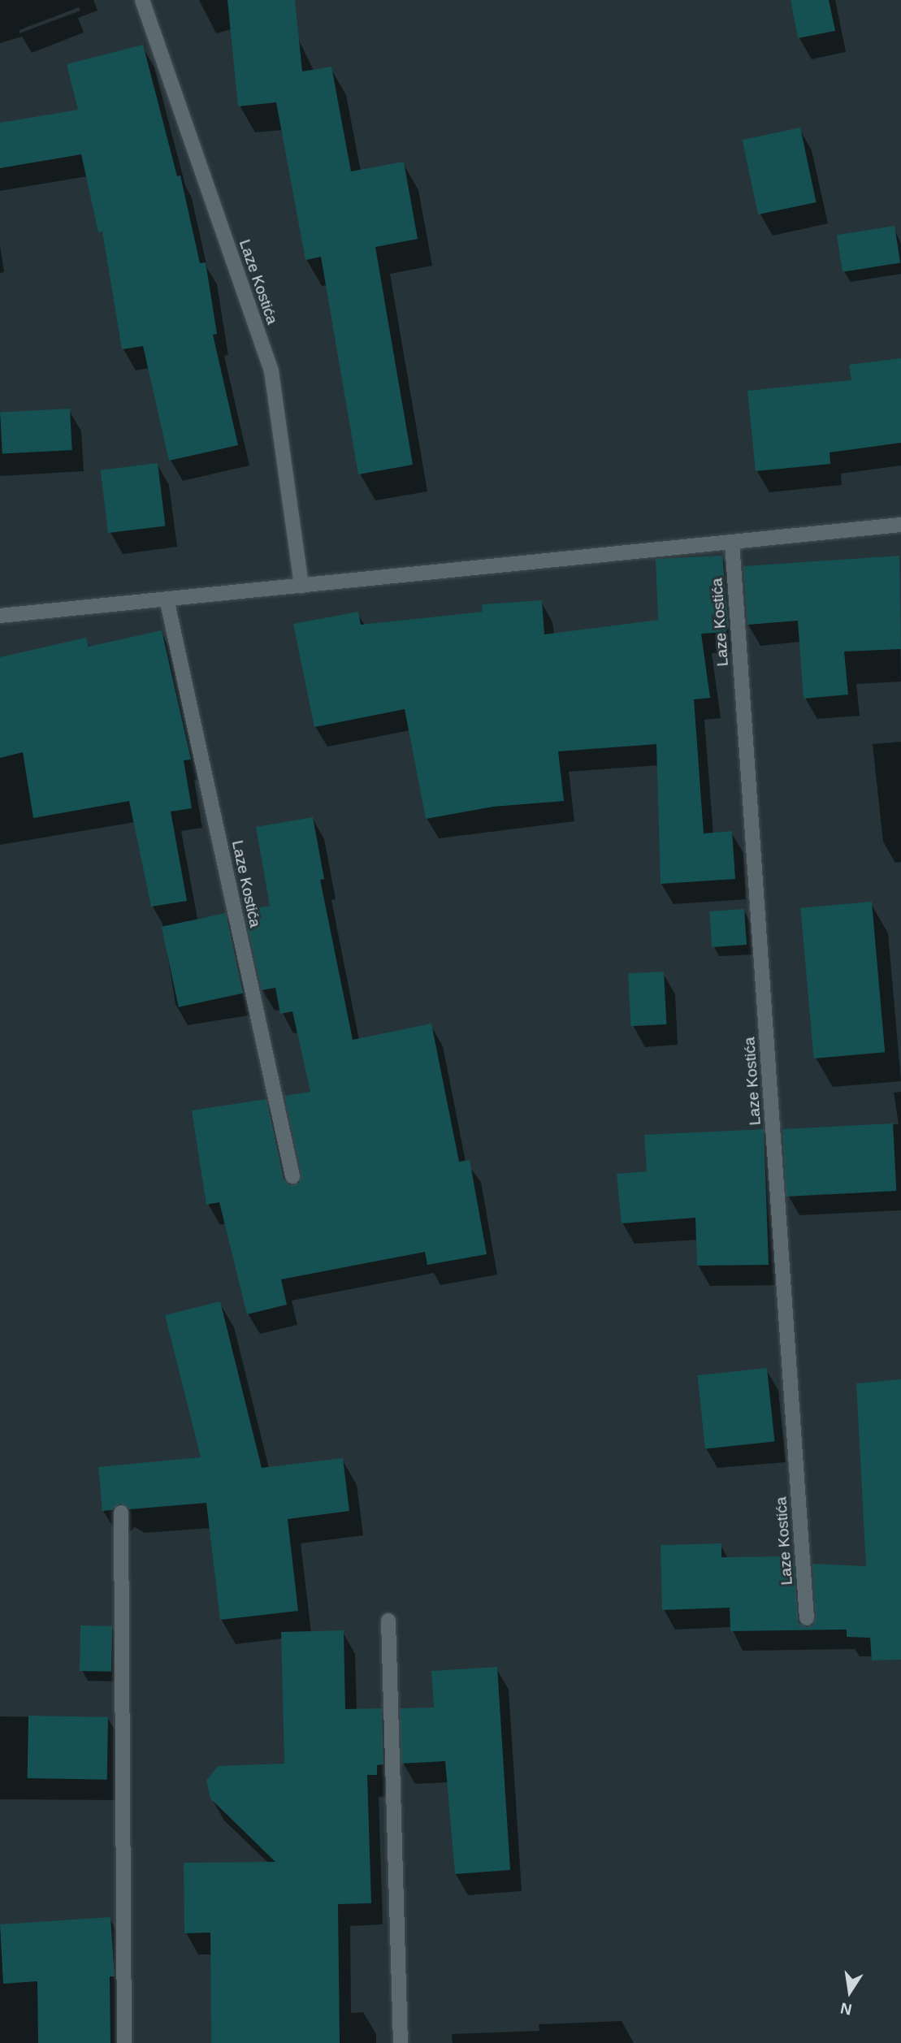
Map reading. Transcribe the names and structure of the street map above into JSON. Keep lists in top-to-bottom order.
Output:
{
  "streets": {
    "street": ["Laze Kostića"]
  },
  "north": "bottom"
}
